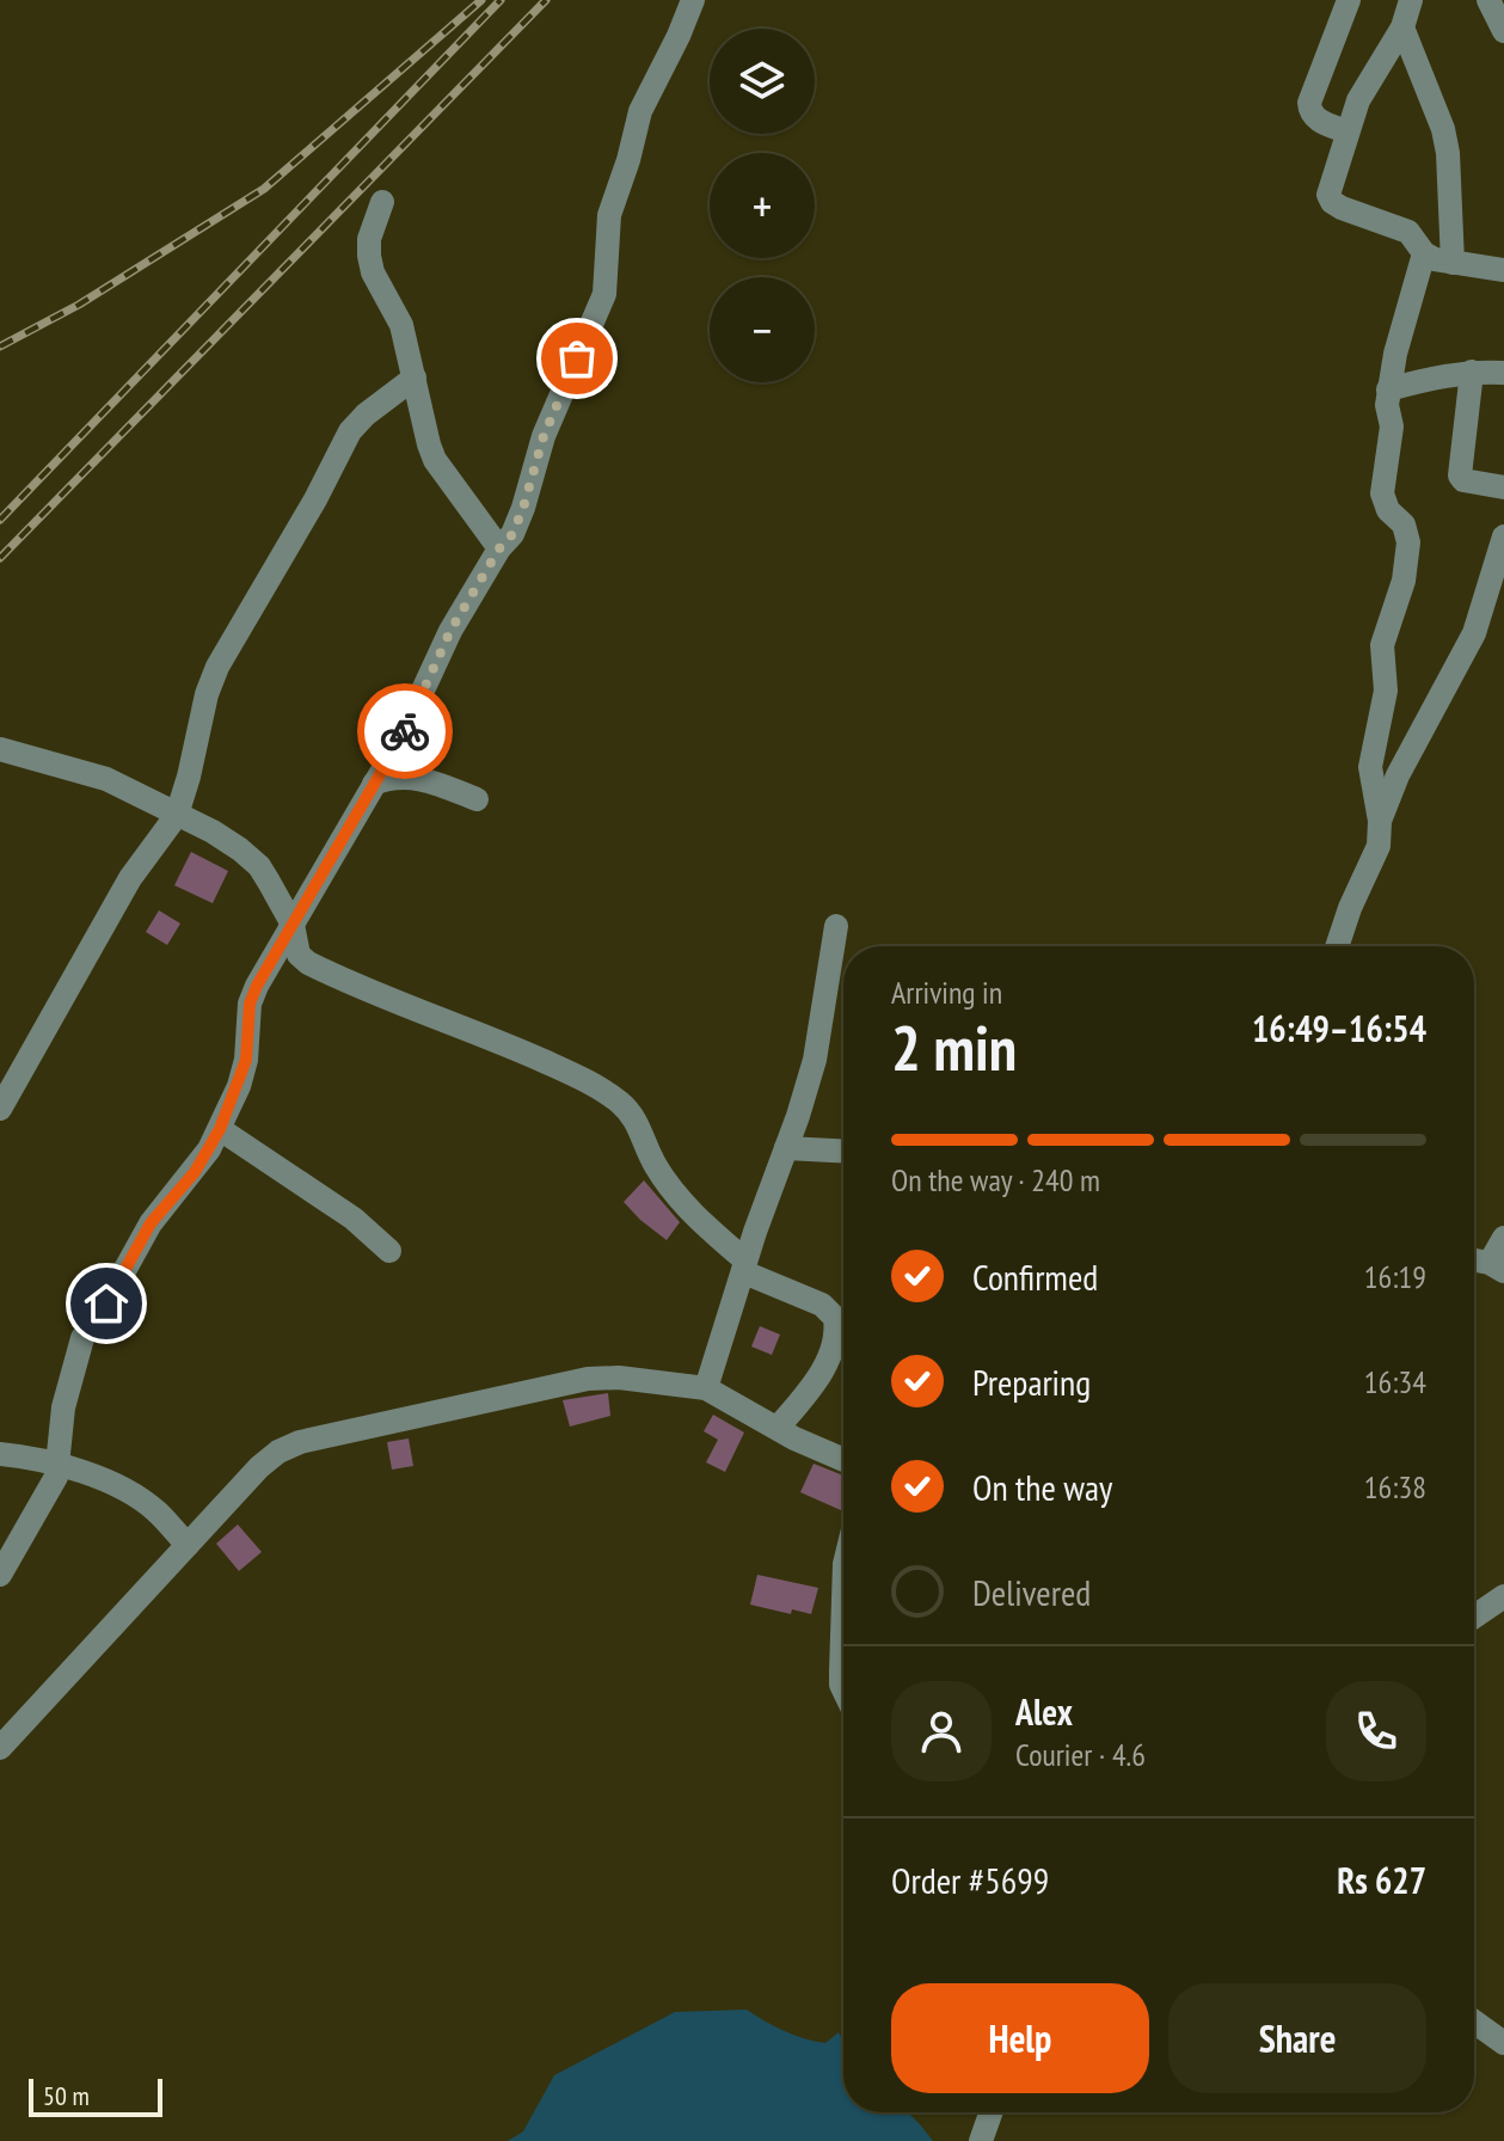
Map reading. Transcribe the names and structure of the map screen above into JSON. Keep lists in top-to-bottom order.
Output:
{
  "scale_bar": "50 m",
  "page": {
    "map_buttons": ["+", "−"],
    "heading": ["2 min", "Arriving in", "16:49–16:54"],
    "panel": [
      "Alex",
      "Courier · 4.6",
      "Order #5699",
      "Rs 627"
    ],
    "bar": "On the way · 240 m",
    "list": [
      ["Confirmed", "16:19"],
      ["Preparing", "16:34"],
      ["On the way", "16:38"],
      "Delivered"
    ],
    "buttons": ["Help", "Share"],
    "scale": "50 m"
  }
}
